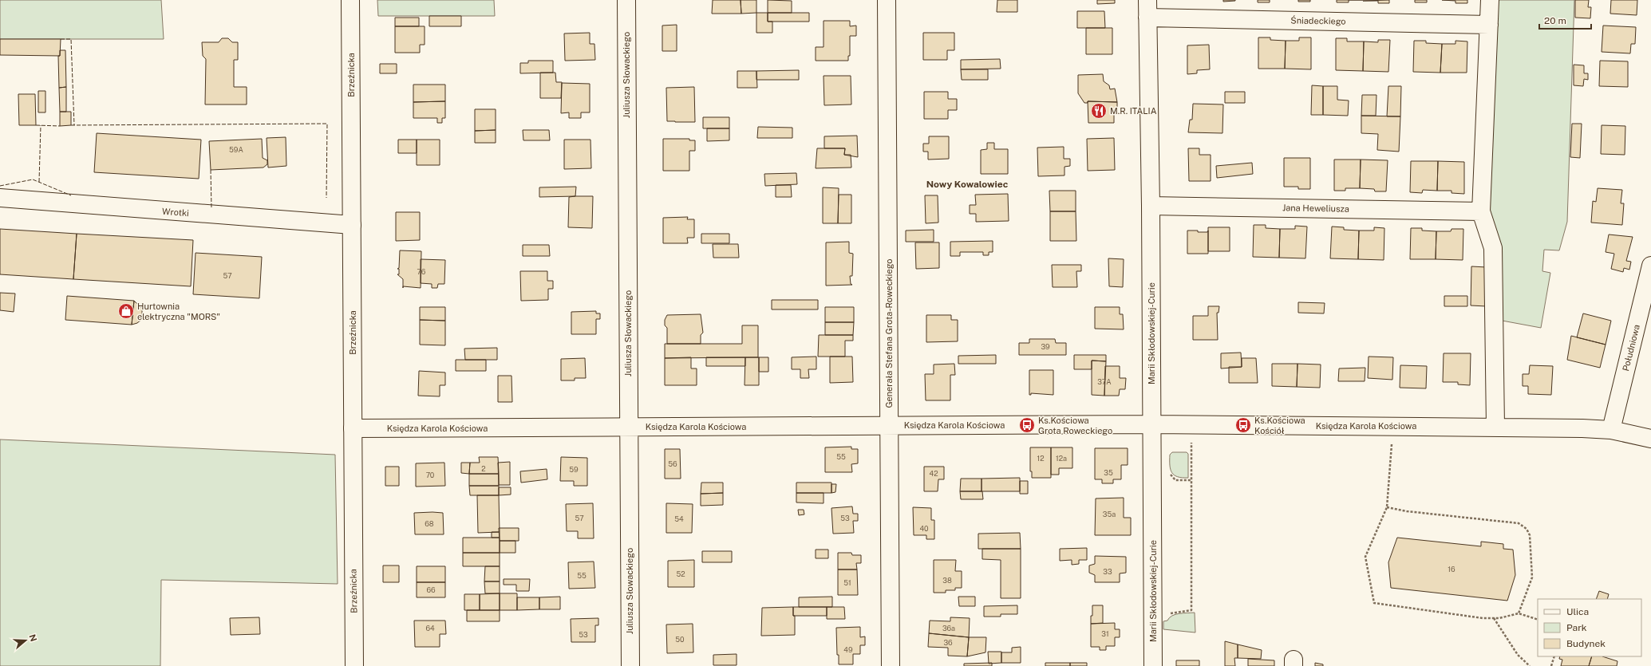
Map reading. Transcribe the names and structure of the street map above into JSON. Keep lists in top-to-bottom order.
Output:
{
  "streets": {
    "street": [
      "Śniadeckiego",
      "Brzeźnicka",
      "Juliusza Słowackiego",
      "Jana Heweliusza",
      "Wrotki",
      "Generała Stefana Grota-Roweckiego",
      "Marii Skłodowskiej-Curie",
      "Południowa",
      "Księdza Karola Kościowa"
    ]
  },
  "crossings": [
    ["Śniadeckiego", "Marii Skłodowskiej-Curie"],
    ["Brzeźnicka", "Wrotki"],
    ["Brzeźnicka", "Księdza Karola Kościowa"],
    ["Juliusza Słowackiego", "Księdza Karola Kościowa"],
    ["Jana Heweliusza", "Marii Skłodowskiej-Curie"],
    ["Generała Stefana Grota-Roweckiego", "Księdza Karola Kościowa"],
    ["Marii Skłodowskiej-Curie", "Księdza Karola Kościowa"],
    ["Południowa", "Księdza Karola Kościowa"]
  ],
  "districts": ["Nowy Kowalowiec"],
  "places": {
    "restaurant": ["M.R. ITALIA"],
    "shop": ["Hurtownia elektryczna \"MORS\""],
    "bus stop": ["Ks.Kościowa Grota Roweckiego", "Ks.Kościowa Kościół"]
  },
  "house_numbers": [
    "59A",
    "76",
    "57",
    "39",
    "37A",
    "55",
    "12",
    "12a",
    "56",
    "2",
    "59",
    "35",
    "42",
    "70",
    "35a",
    "57",
    "53",
    "54",
    "68",
    "40",
    "16",
    "33",
    "52",
    "55",
    "38",
    "51",
    "66",
    "64",
    "36a",
    "31",
    "53",
    "50",
    "36",
    "49"
  ],
  "legend": ["Ulica", "Park", "Budynek"],
  "scale_bar": "20 m",
  "north": "right"
}
